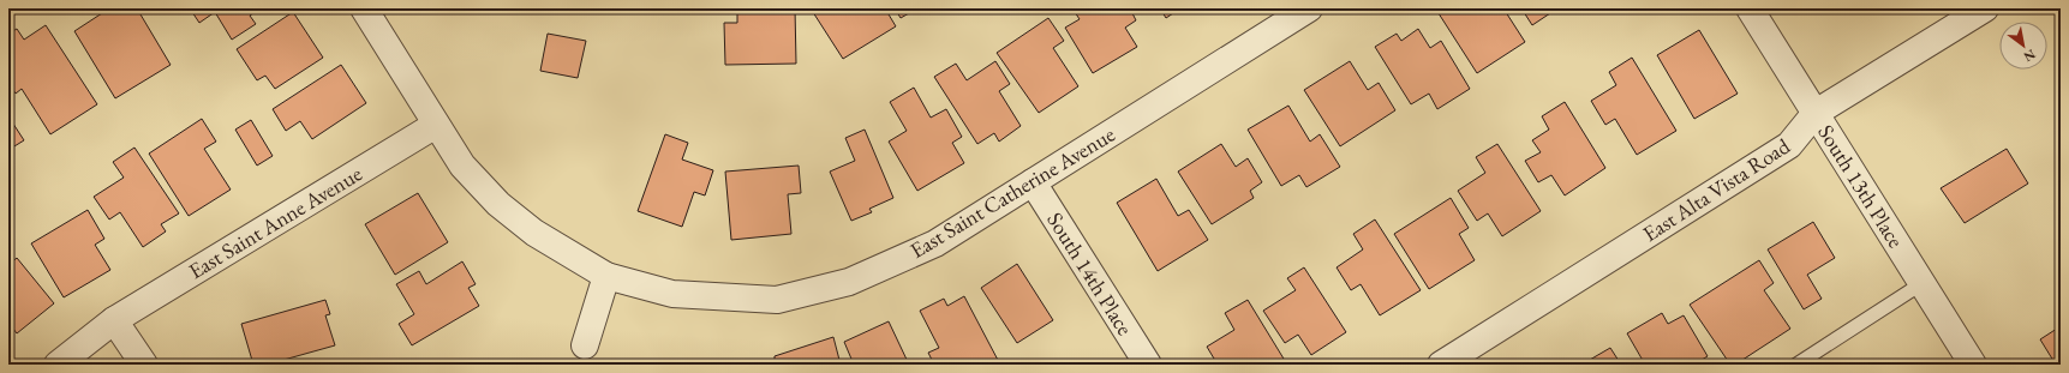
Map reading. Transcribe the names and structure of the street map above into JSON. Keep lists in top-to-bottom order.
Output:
{
  "streets": {
    "street": [
      "South 13th Place",
      "East Alta Vista Road",
      "East Saint Catherine Avenue",
      "East Saint Anne Avenue",
      "South 14th Place"
    ]
  },
  "crossings": [
    ["South 13th Place", "East Alta Vista Road"],
    ["East Saint Catherine Avenue", "East Saint Anne Avenue"],
    ["East Saint Catherine Avenue", "South 14th Place"]
  ],
  "north": "bottom right"
}
